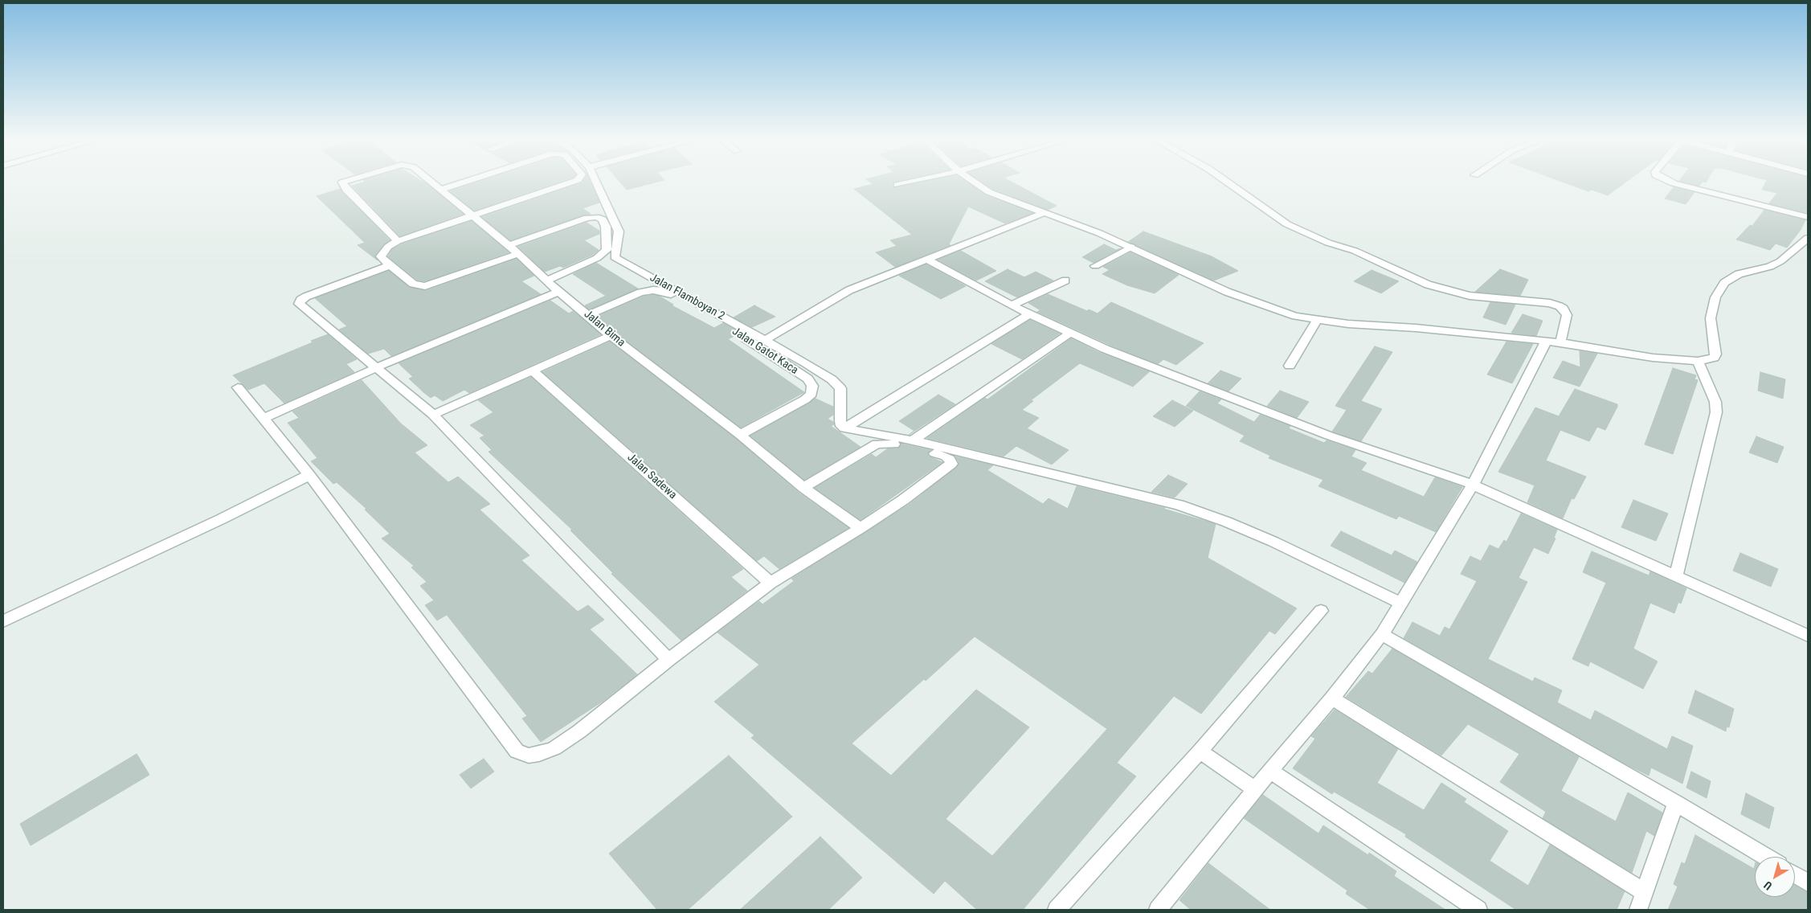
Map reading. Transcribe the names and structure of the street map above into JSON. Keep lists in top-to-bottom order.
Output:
{
  "streets": {
    "street": [
      "Jalan Flamboyan 2",
      "Jalan Bima",
      "Jalan Gatot Kaca",
      "Jalan Sadewa"
    ]
  },
  "crossings": [
    ["Jalan Bima", "Jalan Gatot Kaca"]
  ],
  "north": "bottom left"
}
